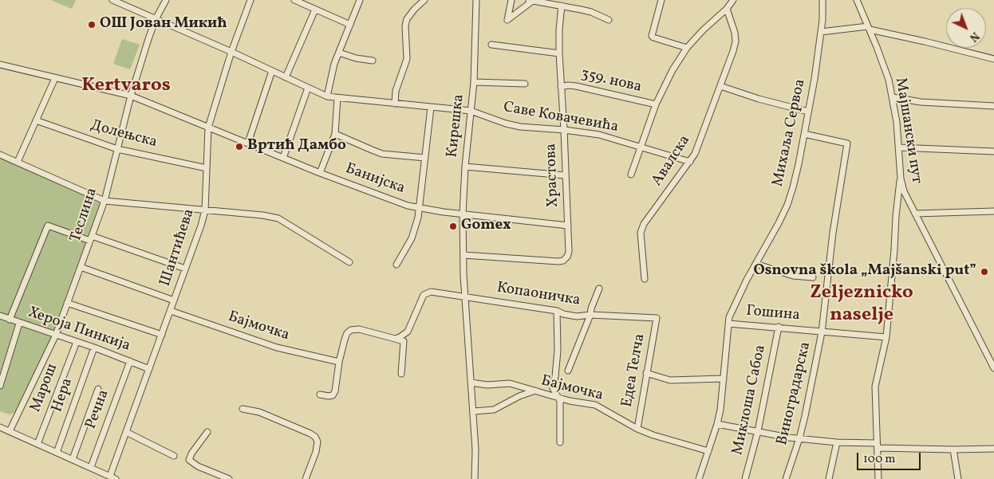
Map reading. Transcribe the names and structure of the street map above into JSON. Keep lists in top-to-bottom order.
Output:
{
  "streets": {
    "street": [
      "359. нова",
      "Саве Ковачевића",
      "Кирешка",
      "Мајшански пут",
      "Михаља Сервоа",
      "Долењска",
      "Авалска",
      "Храстова",
      "Банијска",
      "Теслина",
      "Шантићева",
      "Копаоничка",
      "Гошина",
      "Бајмочка",
      "Хероја Пинкија",
      "Едеа Телча",
      "Марош",
      "Виноградарска",
      "Нера",
      "Миклоша Сабоа",
      "Речна"
    ]
  },
  "crossings": [
    ["359. нова", "Храстова"],
    ["Саве Ковачевића", "Кирешка"],
    ["Саве Ковачевића", "Авалска"],
    ["Саве Ковачевића", "Храстова"],
    ["Саве Ковачевића", "Теслина"],
    ["Саве Ковачевића", "Шантићева"],
    ["Кирешка", "Банијска"],
    ["Кирешка", "Копаоничка"],
    ["Кирешка", "Бајмочка"],
    ["Михаља Сервоа", "Гошина"],
    ["Михаља Сервоа", "Бајмочка"],
    ["Михаља Сервоа", "Виноградарска"],
    ["Долењска", "Теслина"],
    ["Долењска", "Шантићева"],
    ["Храстова", "Банијска"],
    ["Банијска", "Теслина"],
    ["Банијска", "Шантићева"],
    ["Теслина", "Хероја Пинкија"],
    ["Шантићева", "Бајмочка"],
    ["Шантићева", "Хероја Пинкија"],
    ["Копаоничка", "Едеа Телча"],
    ["Гошина", "Виноградарска"],
    ["Гошина", "Миклоша Сабоа"],
    ["Бајмочка", "Едеа Телча"],
    ["Хероја Пинкија", "Марош"],
    ["Хероја Пинкија", "Нера"],
    ["Хероја Пинкија", "Речна"]
  ],
  "districts": ["Kertvaros", "Zeljeznicko naselje"],
  "places": [
    "ОШ Јован Микић",
    "Вртић Дамбо",
    "Gomex",
    "Osnovna škola „Majšanski put”"
  ],
  "scale_bar": "100 m",
  "north": "bottom right"
}
